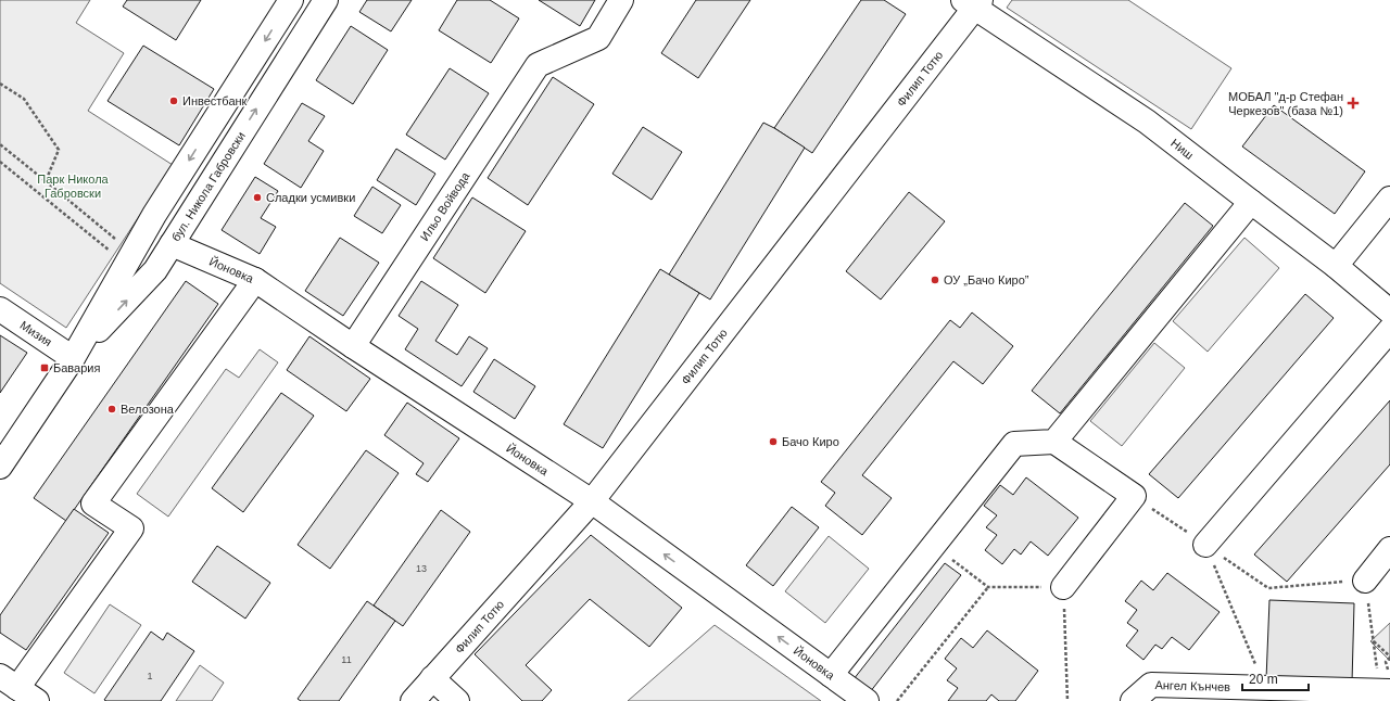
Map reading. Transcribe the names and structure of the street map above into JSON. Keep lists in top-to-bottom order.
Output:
{
  "streets": {
    "street": [
      "Филип Тотю",
      "Ниш",
      "бул. Никола Габровски",
      "Ильо Войвода",
      "Йоновка",
      "Мизия",
      "Ангел Кънчев"
    ]
  },
  "crossings": [
    ["Филип Тотю", "Ниш"],
    ["Филип Тотю", "Йоновка"],
    ["бул. Никола Габровски", "Йоновка"],
    ["бул. Никола Габровски", "Мизия"],
    ["Ильо Войвода", "Йоновка"]
  ],
  "one_way": ["Йоновка"],
  "parks": ["Парк Никола Габровски"],
  "places": {
    "other": [
      "Инвестбанк",
      "Сладки усмивки",
      "ОУ „Бачо Киро”",
      "Велозона",
      "Бачо Киро"
    ],
    "health": ["МОБАЛ \"д-р Стефан Черкезов\" (база №1)"],
    "transit": ["Бавария"]
  },
  "house_numbers": ["13", "11", "1"],
  "scale_bar": "20 m"
}
